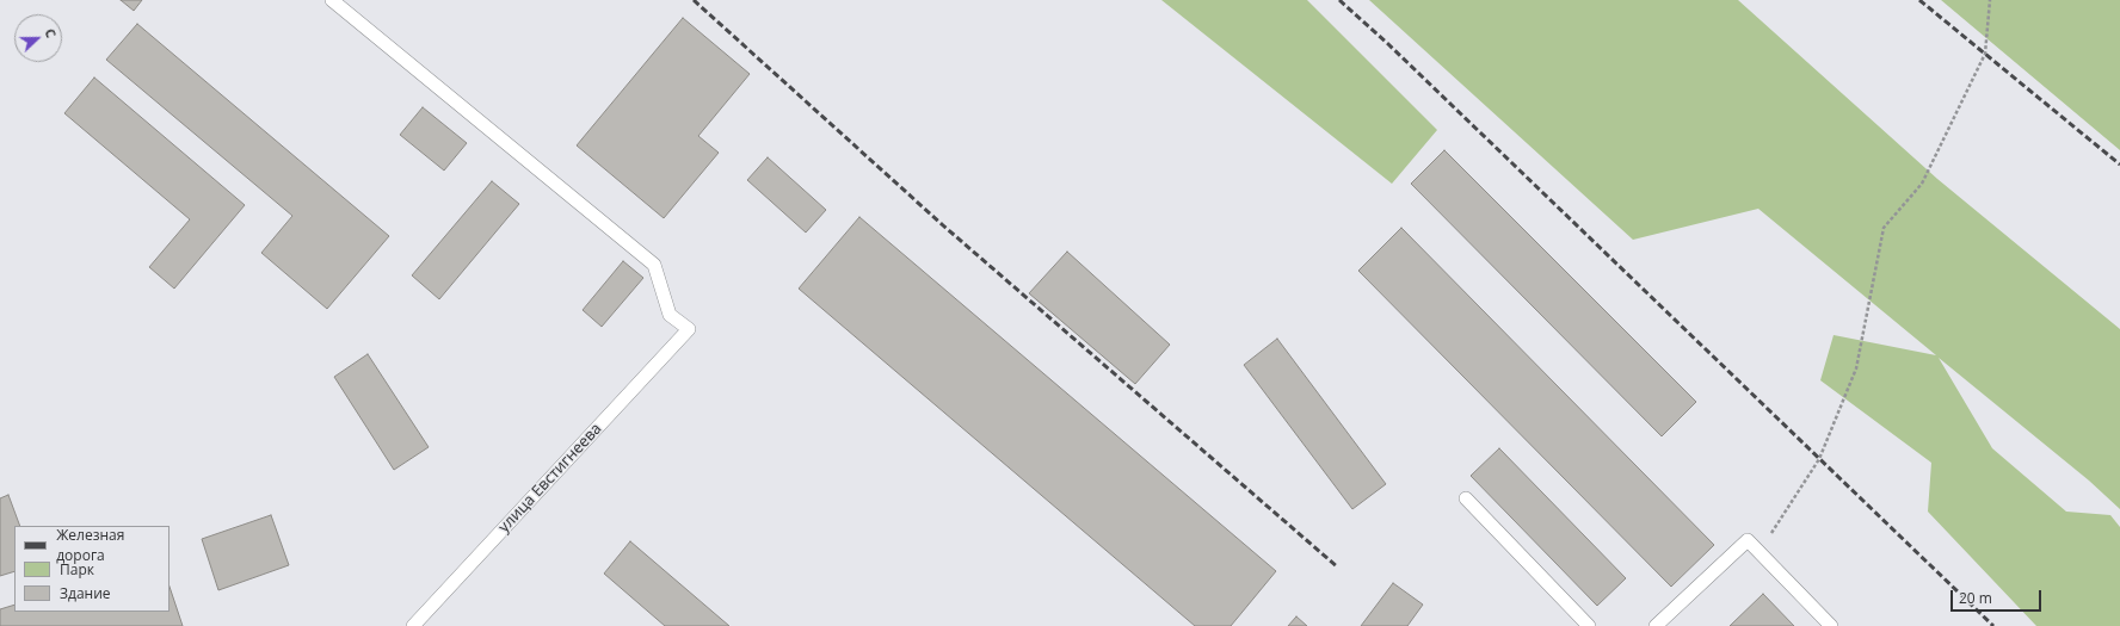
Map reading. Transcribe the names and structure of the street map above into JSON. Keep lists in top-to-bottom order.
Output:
{
  "streets": {
    "lane": ["улица Евстигнеева"]
  },
  "legend": ["Железная дорога", "Парк", "Здание"],
  "scale_bar": "20 m",
  "north": "right"
}
